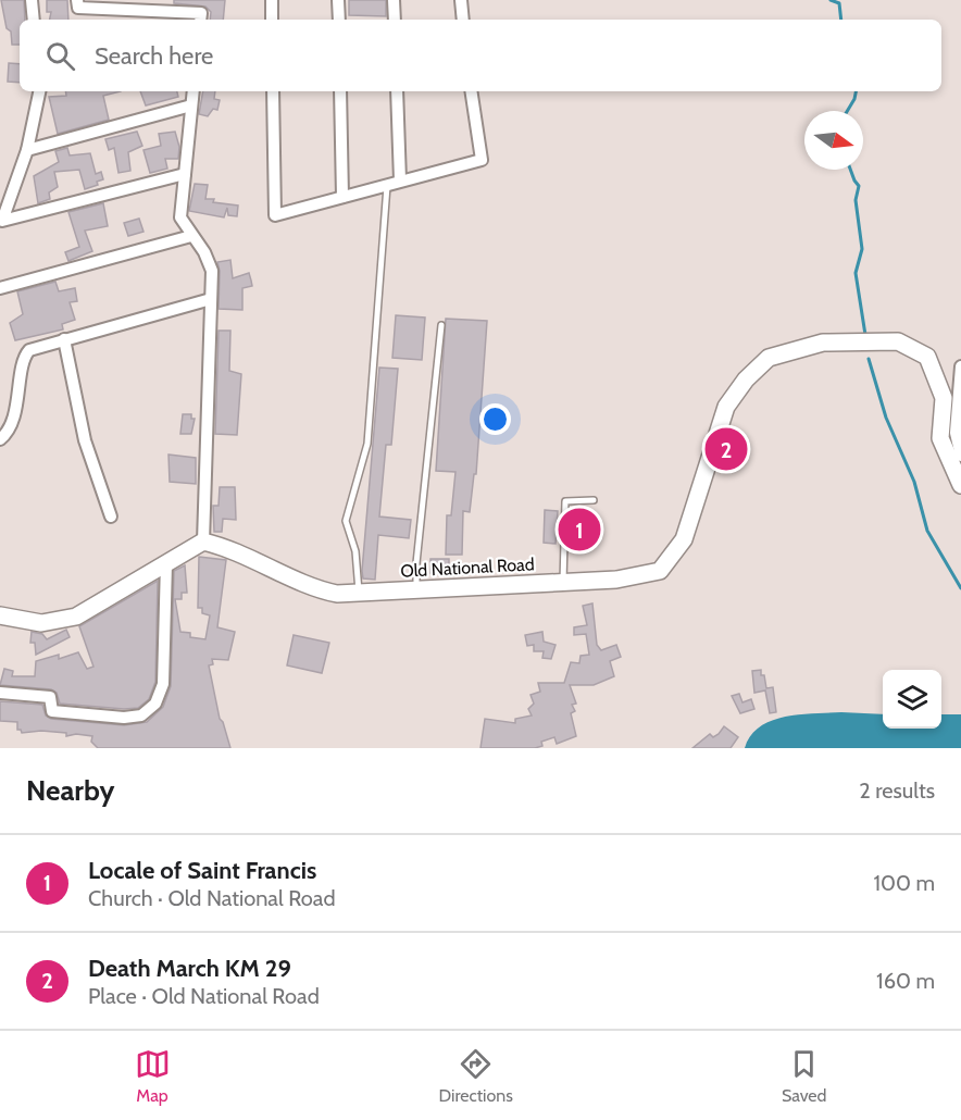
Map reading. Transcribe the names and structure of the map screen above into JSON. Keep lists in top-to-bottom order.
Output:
{
  "streets": {
    "main road": ["Old National Road"]
  },
  "north": "right",
  "page": {
    "search": "Search here",
    "pins": ["2", "1"],
    "heading": ["Nearby", "2 results"],
    "list": [
      {
        "mark": "1",
        "name": "Locale of Saint Francis",
        "note": "Church · Old National Road",
        "value": "100 m"
      },
      {
        "mark": "2",
        "name": "Death March KM 29",
        "note": "Place · Old National Road",
        "value": "160 m"
      }
    ],
    "nav": ["Map", "Directions", "Saved"]
  }
}
